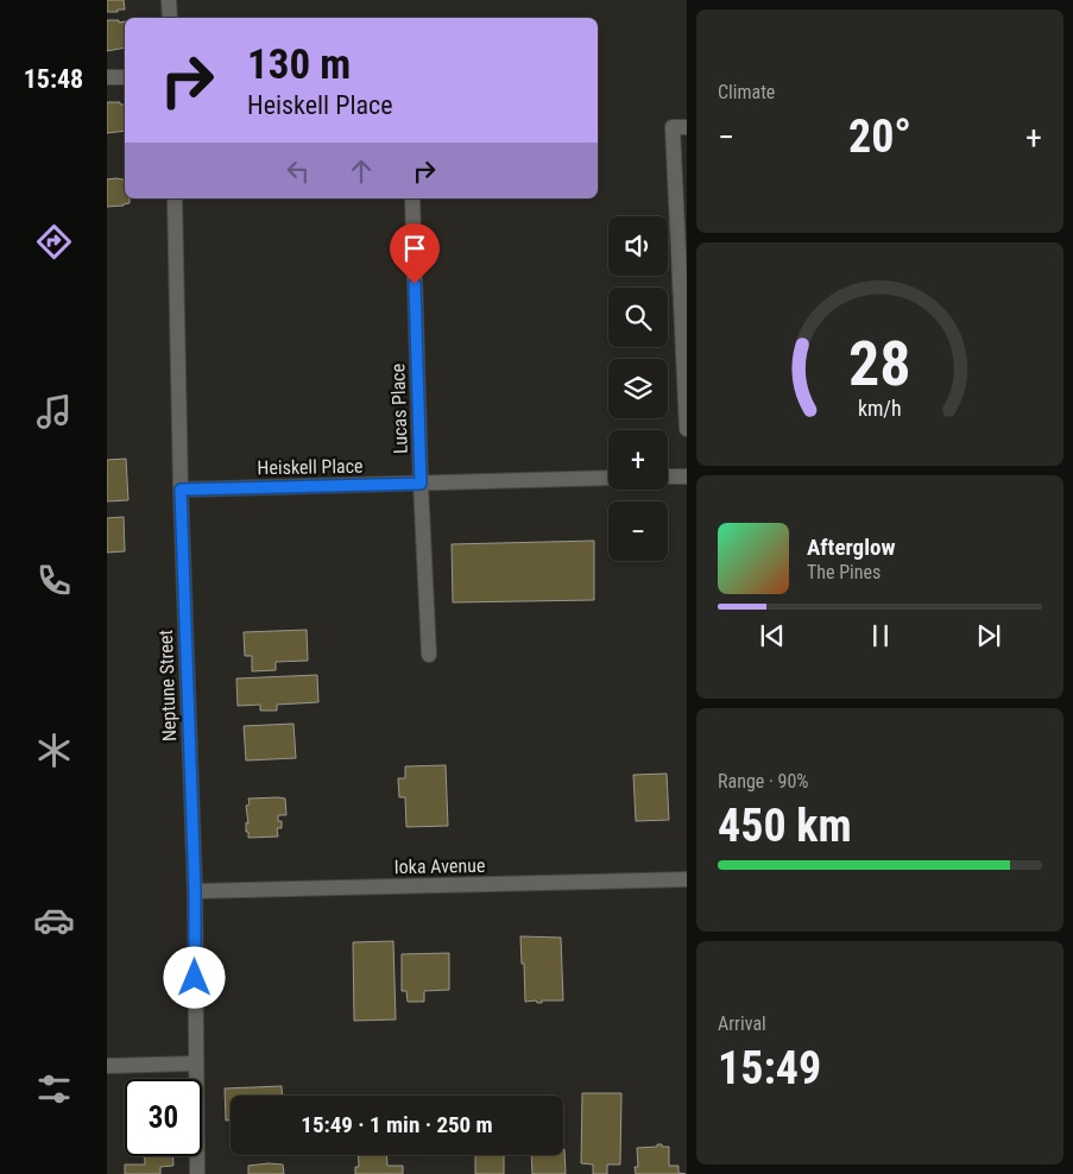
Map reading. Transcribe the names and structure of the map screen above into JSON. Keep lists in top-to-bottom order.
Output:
{
  "streets": {
    "street": [
      "Lucas Place",
      "Heiskell Place",
      "Neptune Street",
      "Ioka Avenue"
    ]
  },
  "crossings": [
    ["Lucas Place", "Heiskell Place"],
    ["Heiskell Place", "Neptune Street"],
    ["Neptune Street", "Ioka Avenue"]
  ],
  "page": {
    "tabs": "15:48",
    "tile": [
      "Climate",
      ["Range · 90%", "450 km"],
      ["Arrival", "15:49"]
    ],
    "turn": ["130 m", "Heiskell Place"],
    "heat": ["−", "20°", "+"],
    "map_buttons": ["+", "−"],
    "song": ["Afterglow", "The Pines"],
    "limit": "30",
    "trip": "15:49 · 1 min · 250 m",
    "gauge": ["28", "km/h"]
  }
}
